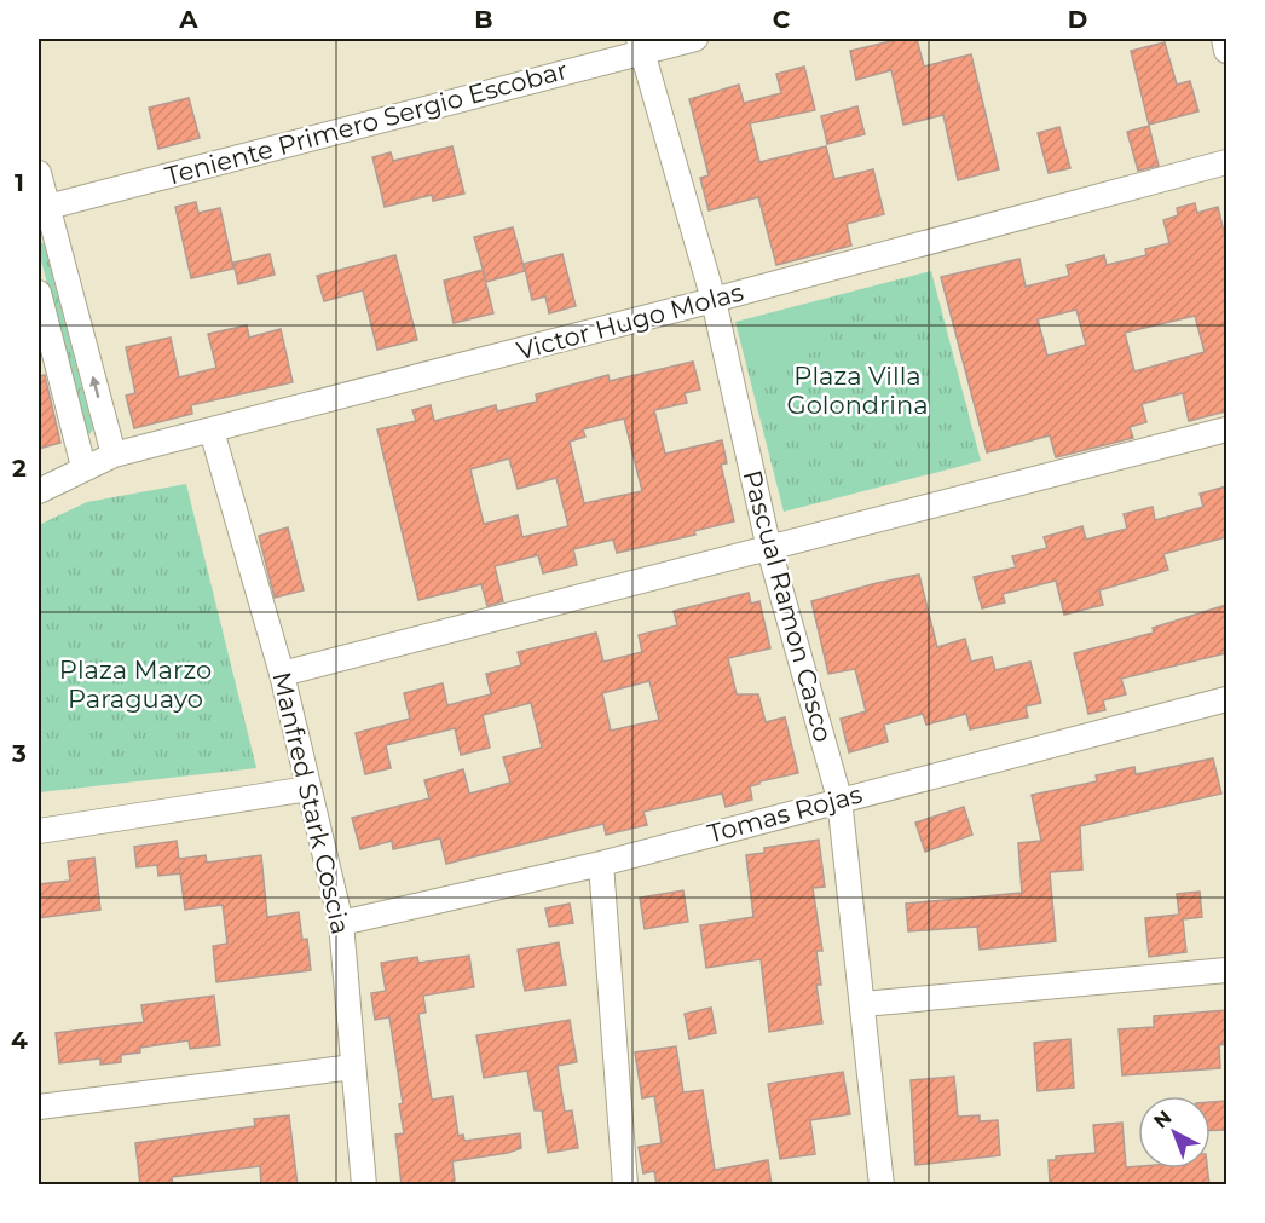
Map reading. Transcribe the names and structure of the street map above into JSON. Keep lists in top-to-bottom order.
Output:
{
  "streets": {
    "street": [
      "Teniente Primero Sergio Escobar",
      "Victor Hugo Molas",
      "Pascual Ramon Casco",
      "Manfred Stark Coscia",
      "Tomas Rojas"
    ]
  },
  "crossings": [
    ["Teniente Primero Sergio Escobar", "Pascual Ramon Casco"],
    ["Victor Hugo Molas", "Pascual Ramon Casco"],
    ["Victor Hugo Molas", "Manfred Stark Coscia"],
    ["Pascual Ramon Casco", "Tomas Rojas"],
    ["Manfred Stark Coscia", "Tomas Rojas"]
  ],
  "parks": ["Plaza Villa Golondrina", "Plaza Marzo Paraguayo"],
  "north": "top left",
  "grid": {
    "columns": [
      "A",
      "B",
      "C",
      "D"
    ],
    "rows": [
      "1",
      "2",
      "3",
      "4"
    ]
  }
}
